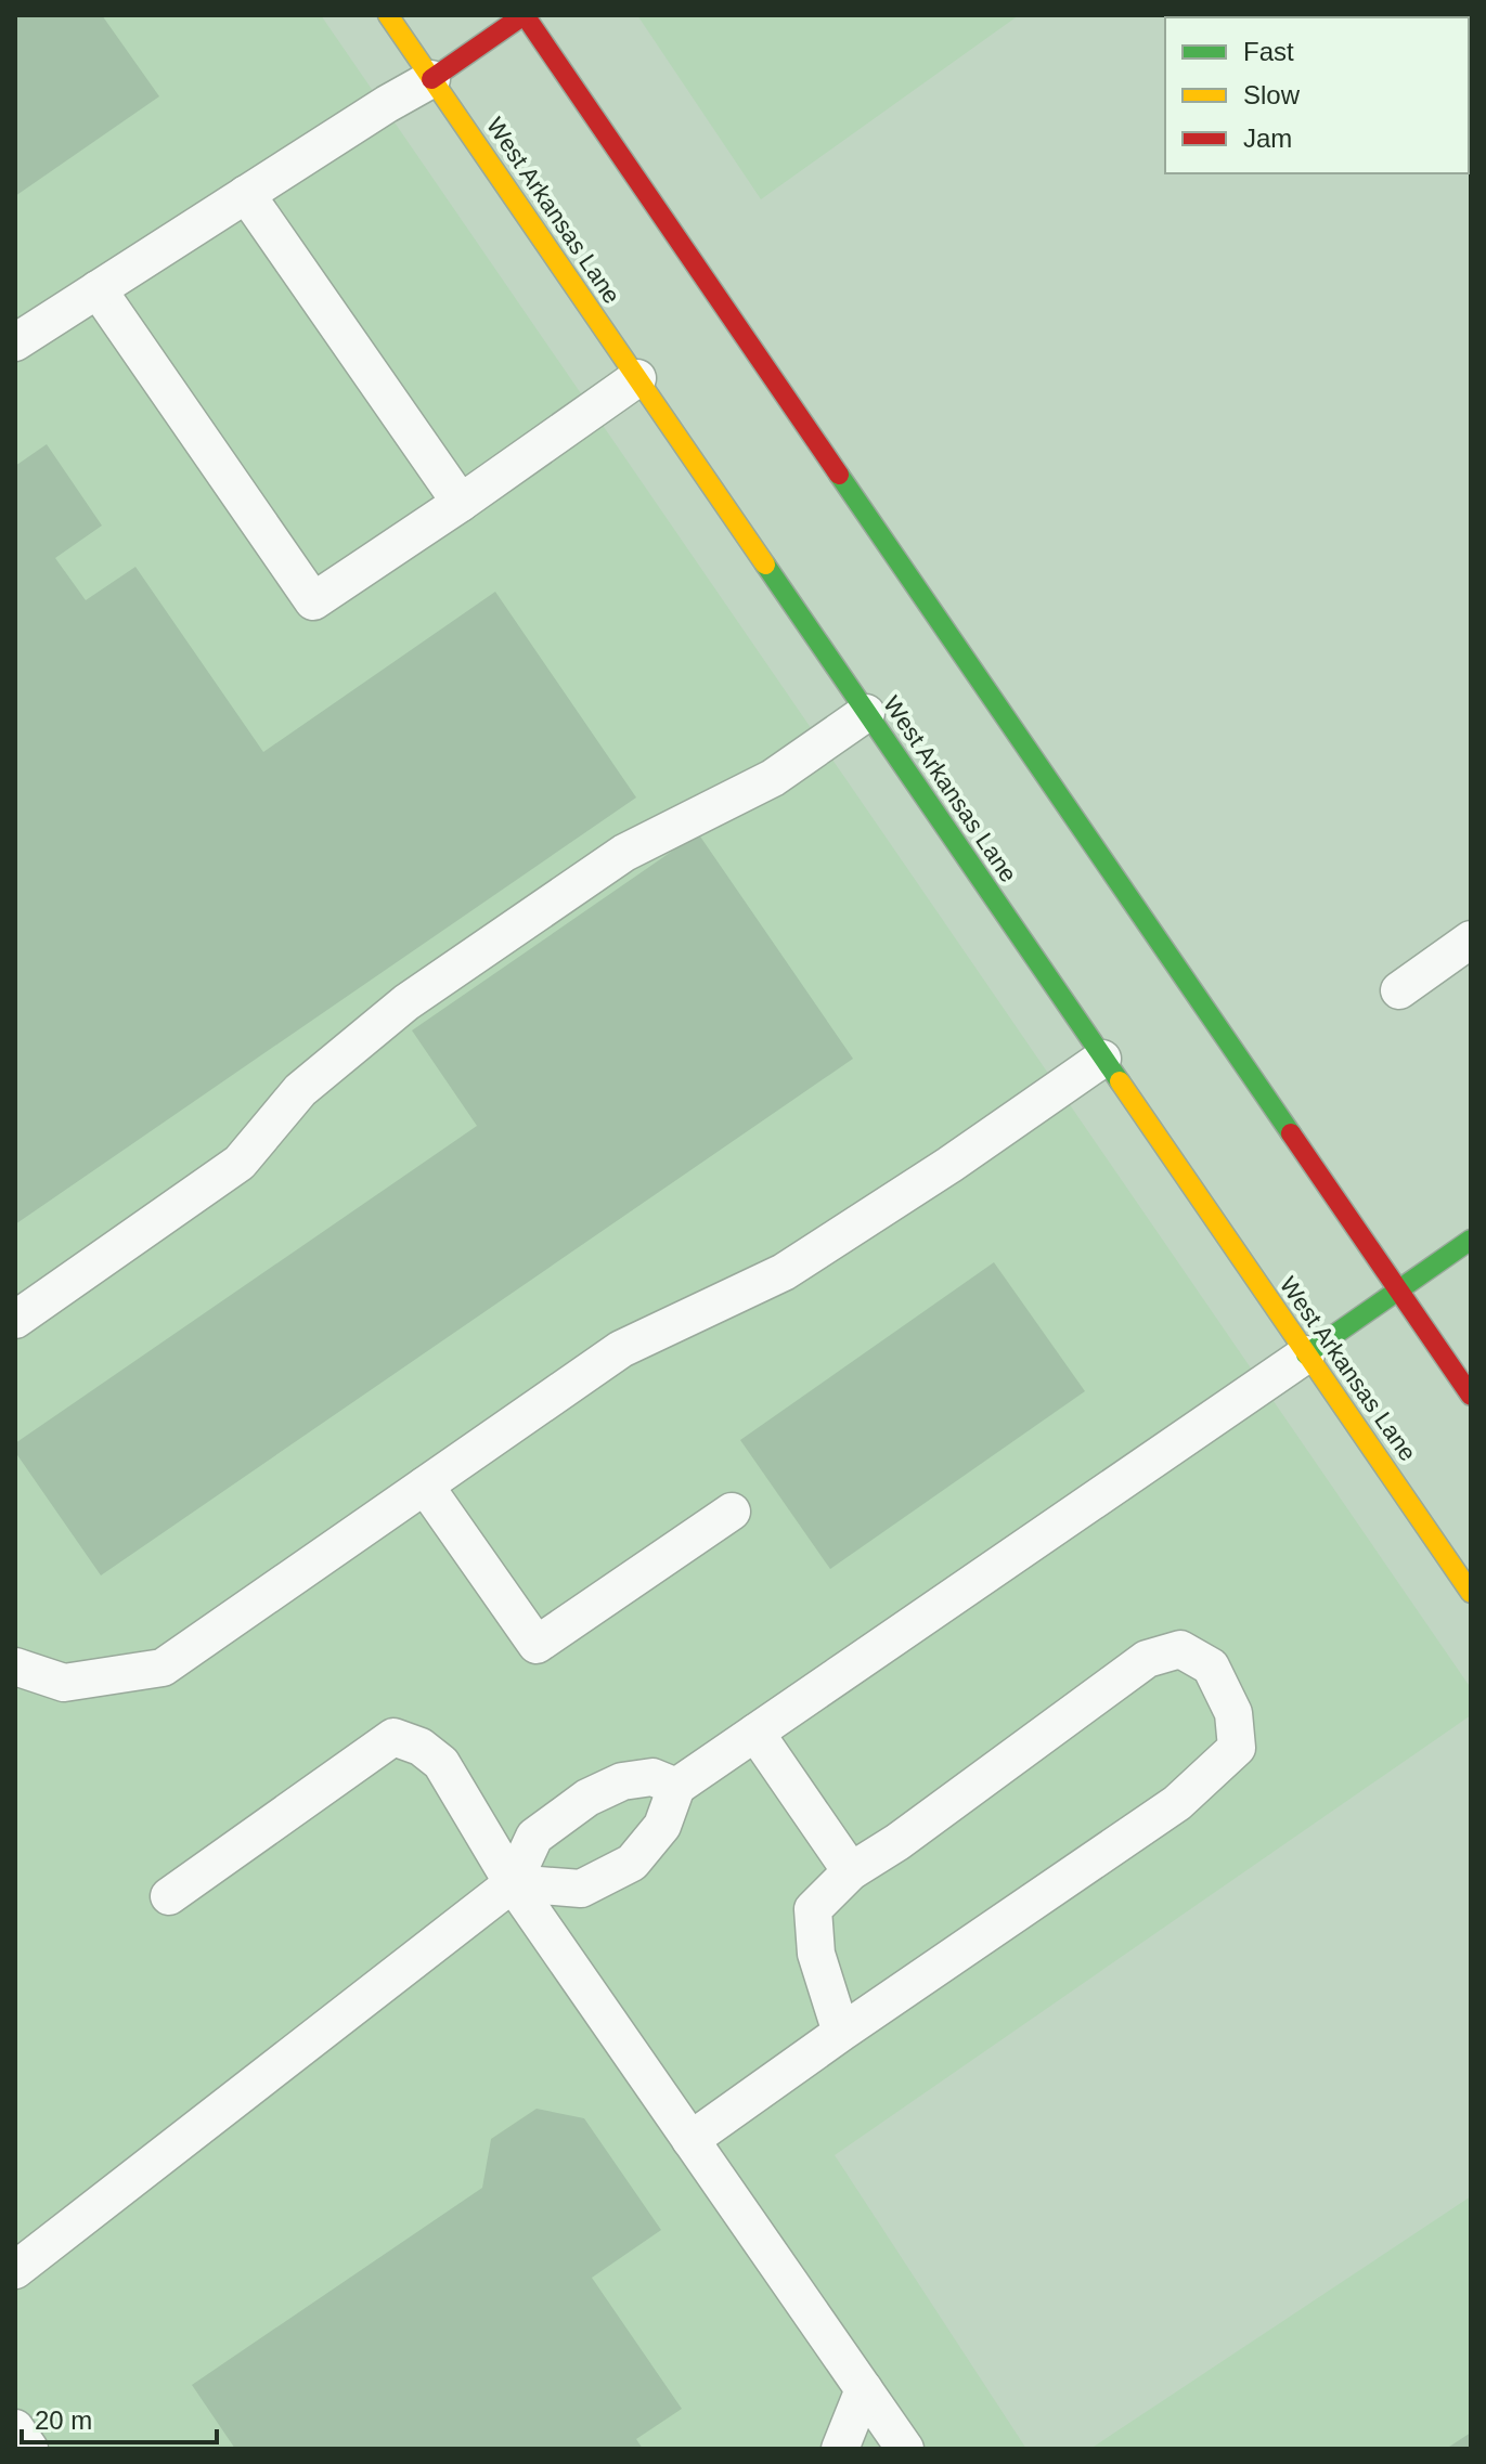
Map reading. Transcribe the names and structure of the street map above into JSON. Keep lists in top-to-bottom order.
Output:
{
  "streets": {
    "main road": ["West Arkansas Lane"]
  },
  "legend": ["Fast", "Slow", "Jam"],
  "scale_bar": "20 m"
}
